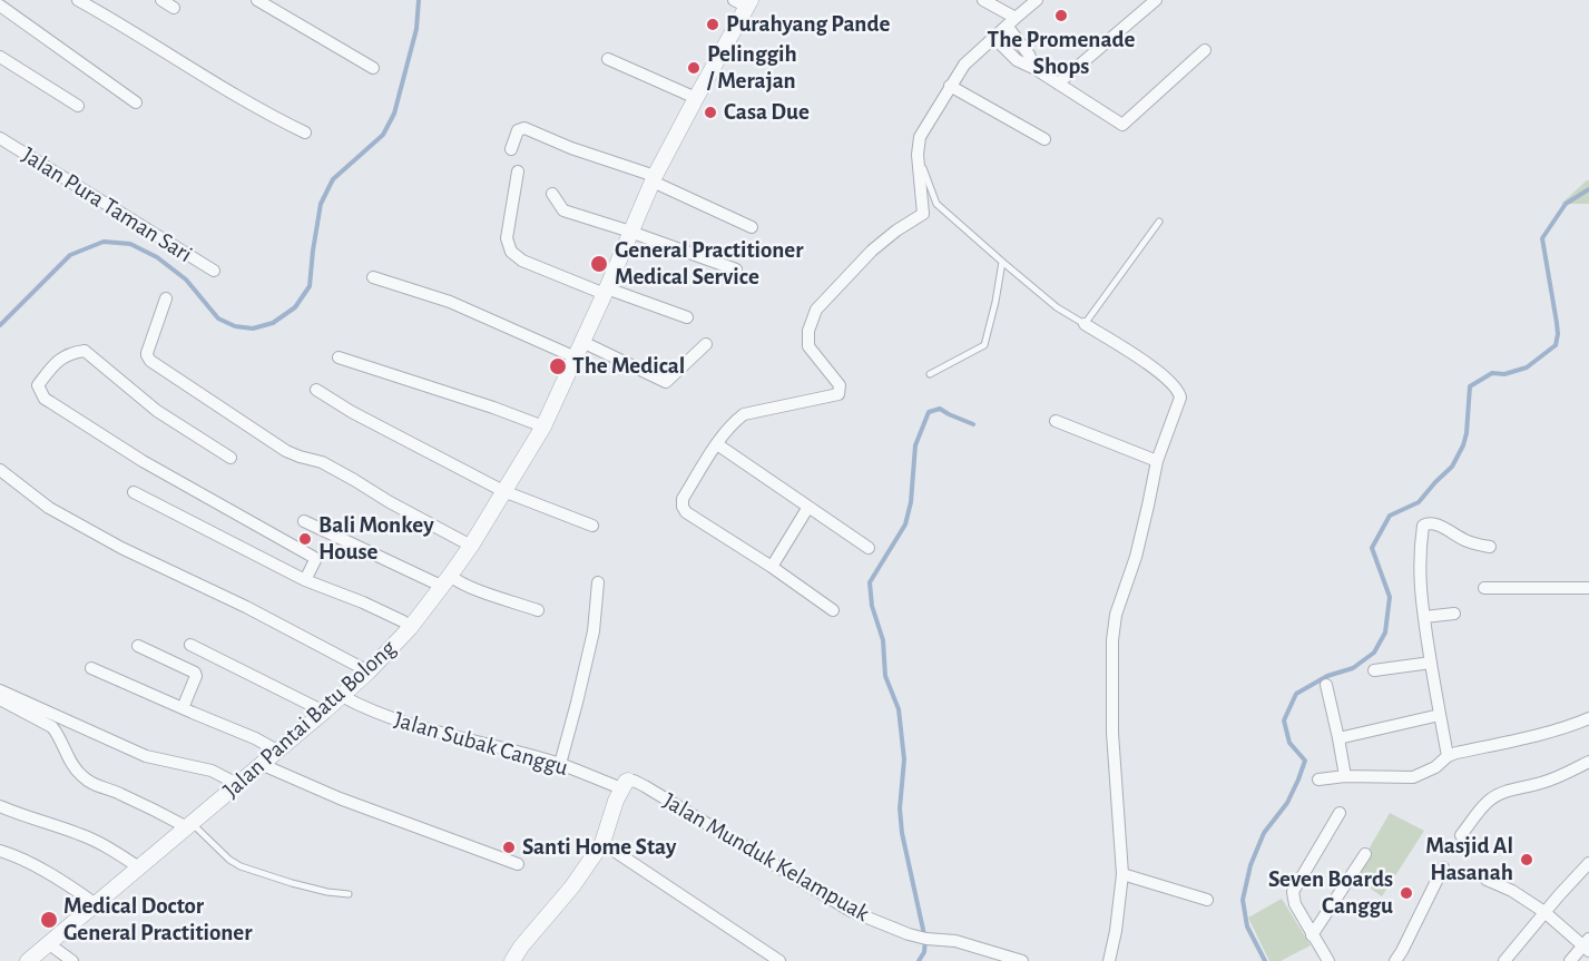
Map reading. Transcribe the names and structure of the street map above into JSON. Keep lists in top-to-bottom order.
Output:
{
  "streets": {
    "street": [
      "Jalan Pura Taman Sari",
      "Jalan Pantai Batu Bolong",
      "Jalan Subak Canggu",
      "Jalan Munduk Kelampuak"
    ]
  },
  "crossings": [
    ["Jalan Pantai Batu Bolong", "Jalan Subak Canggu"],
    ["Jalan Subak Canggu", "Jalan Munduk Kelampuak"]
  ],
  "places": [
    "The Promenade Shops",
    "Purahyang Pande",
    "Pelinggih / Merajan",
    "Casa Due",
    "General Practitioner Medical Service",
    "The Medical",
    "Bali Monkey House",
    "Santi Home Stay",
    "Masjid Al Hasanah",
    "Seven Boards Canggu",
    "Medical Doctor General Practitioner"
  ]
}
